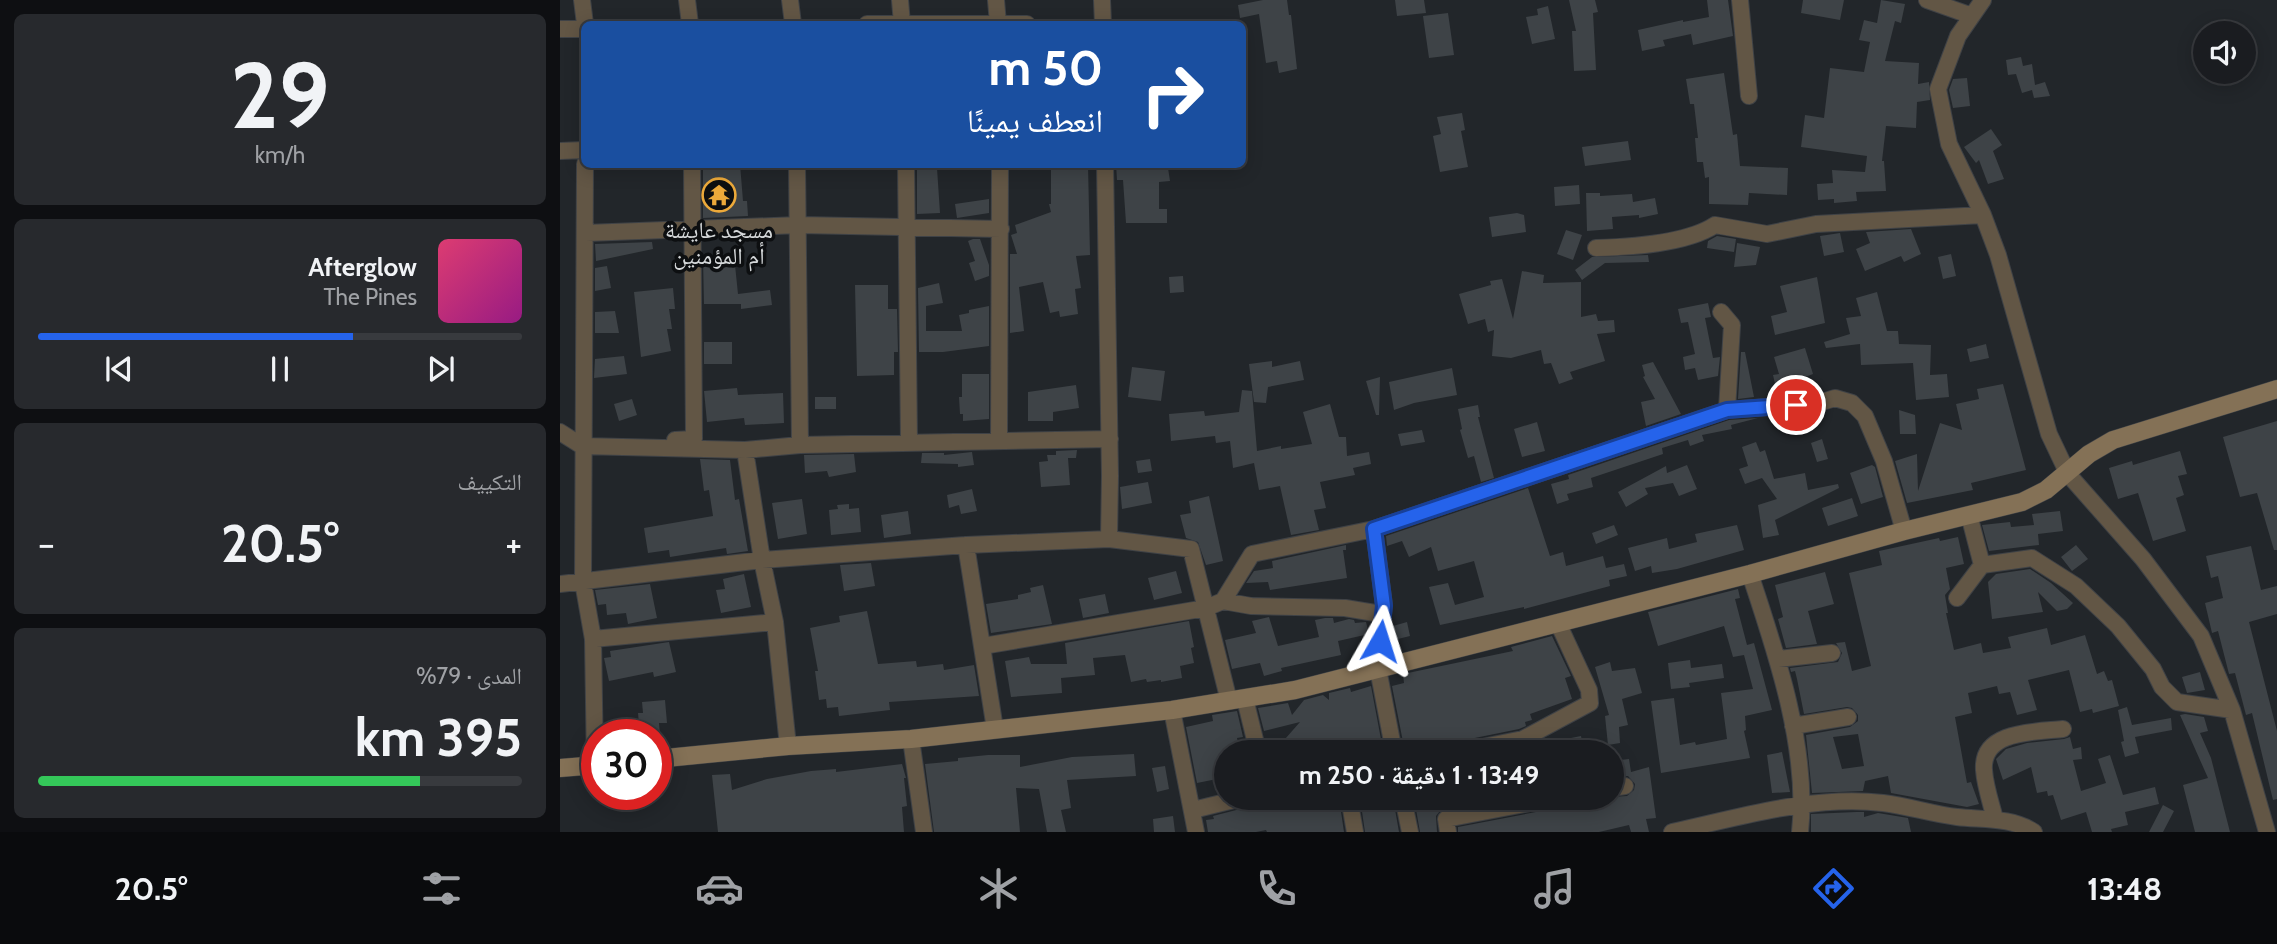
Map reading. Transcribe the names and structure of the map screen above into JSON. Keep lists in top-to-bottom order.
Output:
{
  "places": {
    "temple": ["مسجد عايشة أم المؤمنين"]
  },
  "page": {
    "tile": [
      ["29", "km/h"],
      "التكييف",
      ["المدى · 79%", "395 km"]
    ],
    "turn": ["50 m", "انعطف يمينًا"],
    "song": ["Afterglow", "The Pines"],
    "heat": ["−", "20.5°", "+"],
    "limit": "30",
    "trip": "13:49 · 1 دقيقة · 250 m",
    "tabs": ["13:48", "20.5°"]
  }
}
